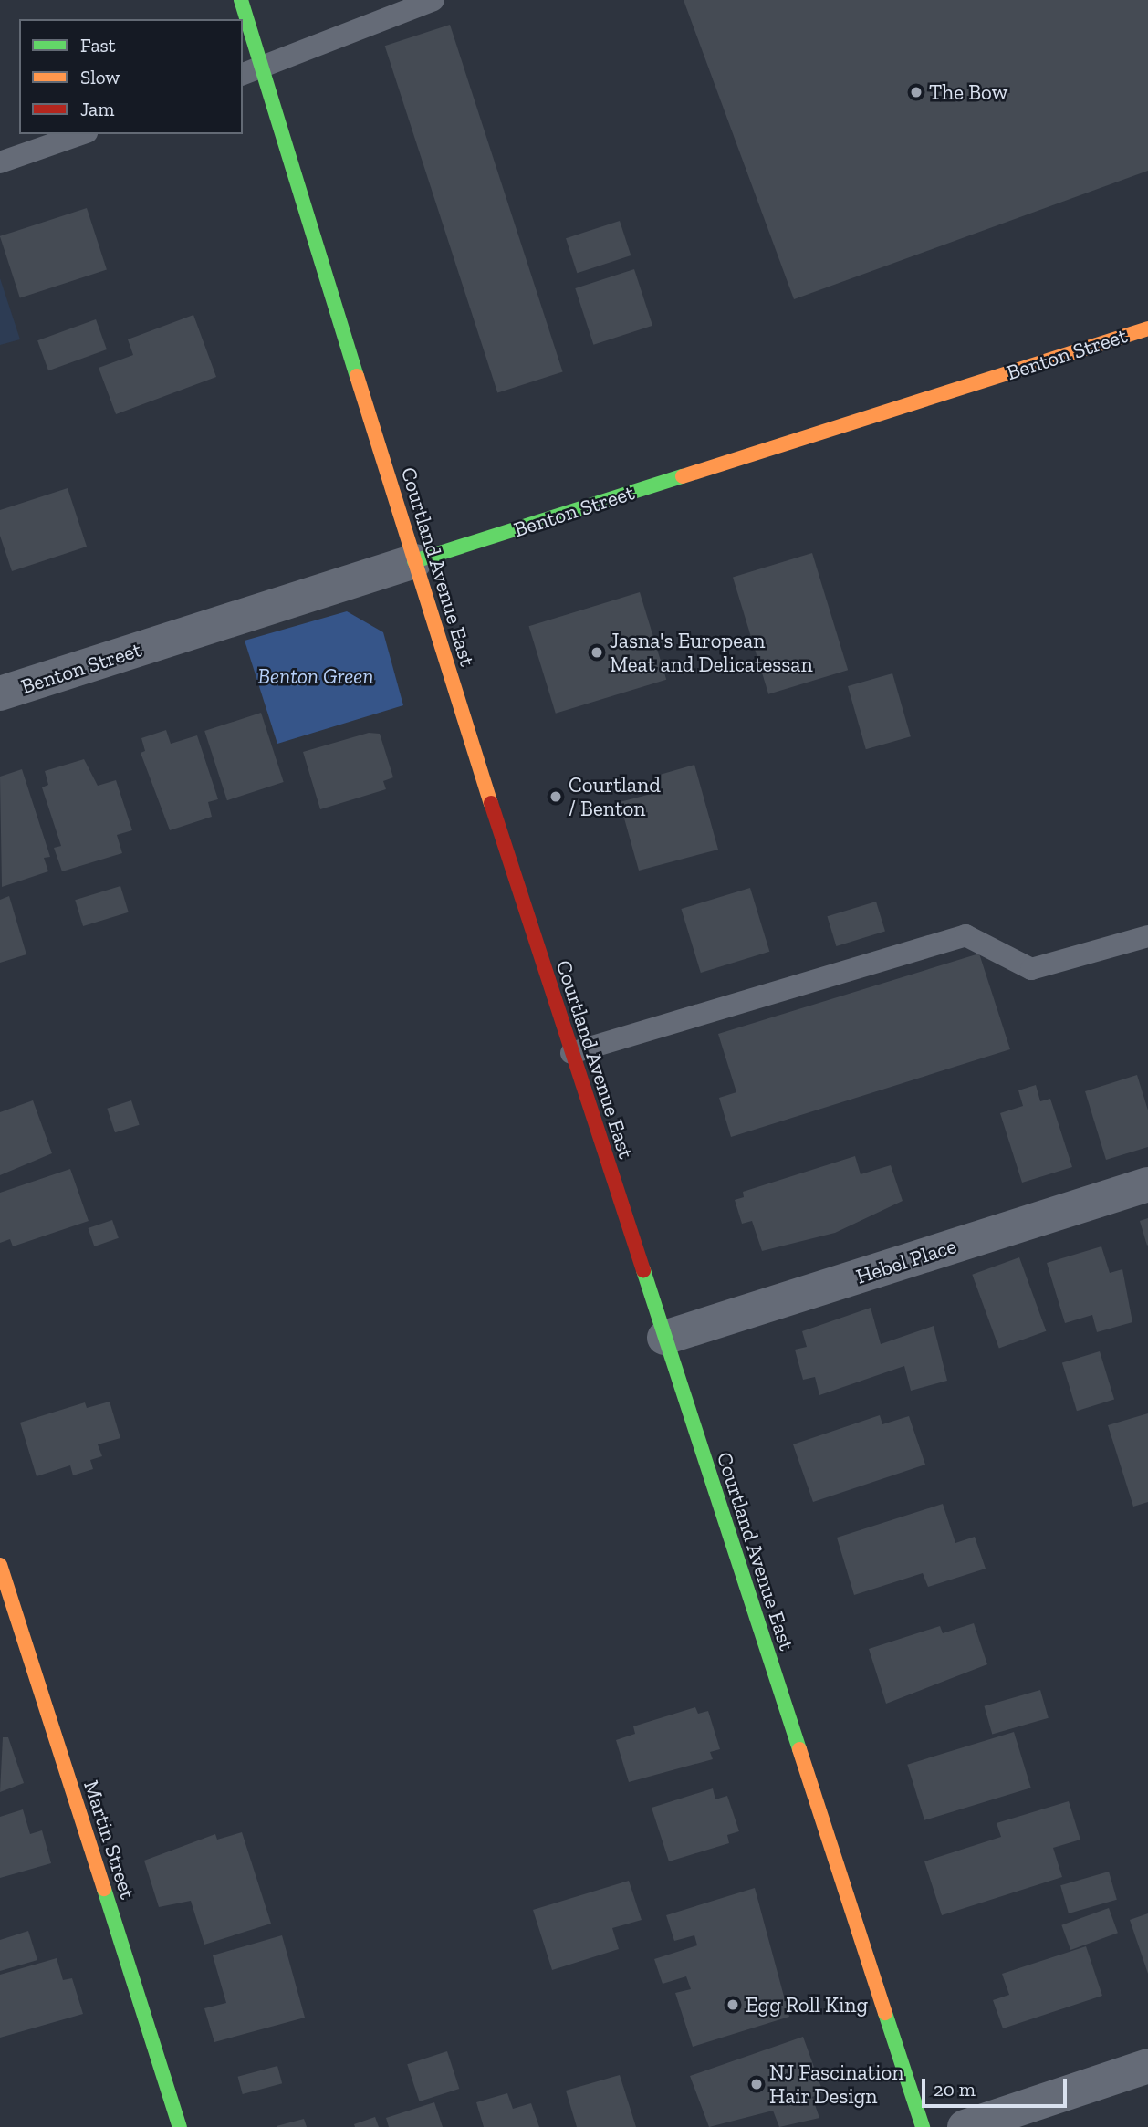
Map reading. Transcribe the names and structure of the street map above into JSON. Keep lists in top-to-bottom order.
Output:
{
  "streets": {
    "main road": ["Benton Street", "Courtland Avenue East", "Martin Street"],
    "street": ["Hebel Place"]
  },
  "crossings": [
    ["Benton Street", "Courtland Avenue East"],
    ["Courtland Avenue East", "Hebel Place"]
  ],
  "parks": ["Benton Green"],
  "places": [
    "The Bow",
    "Jasna's European Meat and Delicatessan",
    "Courtland / Benton",
    "Egg Roll King",
    "NJ Fascination Hair Design"
  ],
  "legend": ["Fast", "Slow", "Jam"],
  "scale_bar": "20 m"
}
